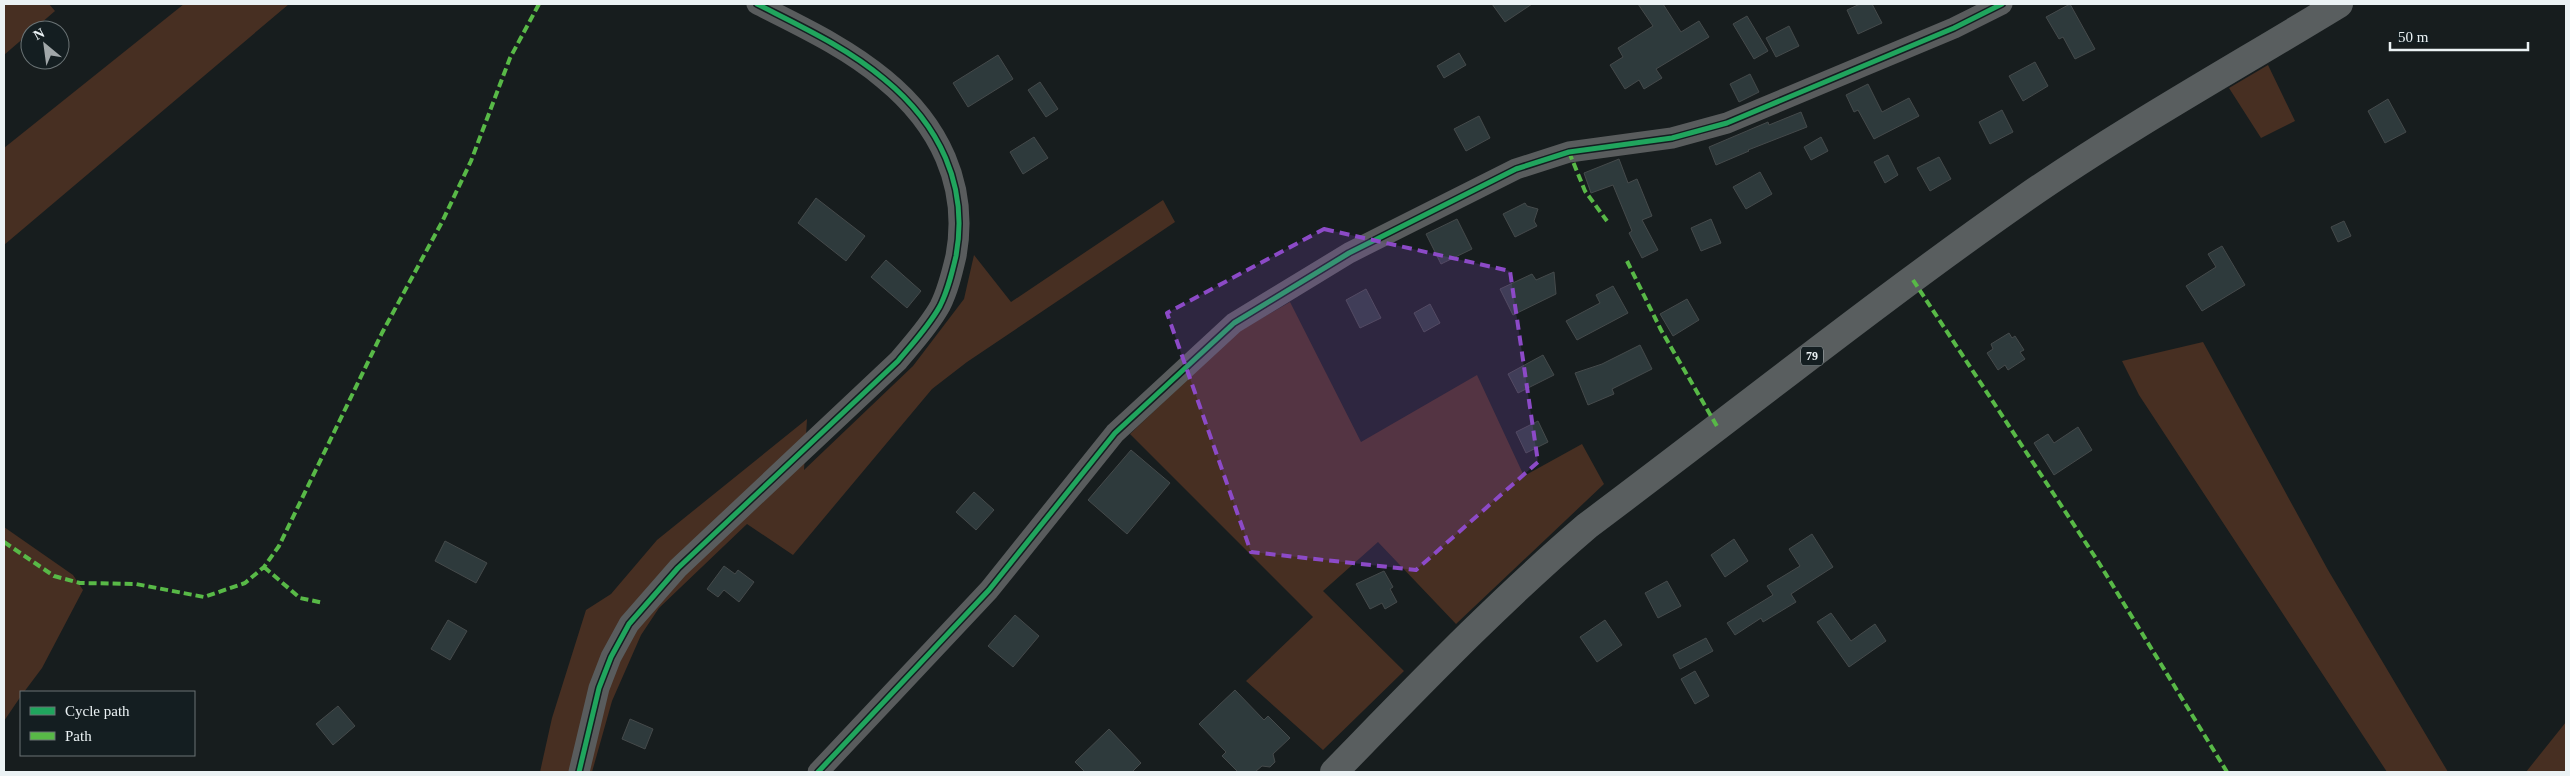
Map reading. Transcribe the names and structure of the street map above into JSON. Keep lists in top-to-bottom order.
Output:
{
  "streets": {
    "main road": ["79"]
  },
  "legend": ["Cycle path", "Path"],
  "scale_bar": "50 m",
  "north": "top left"
}
